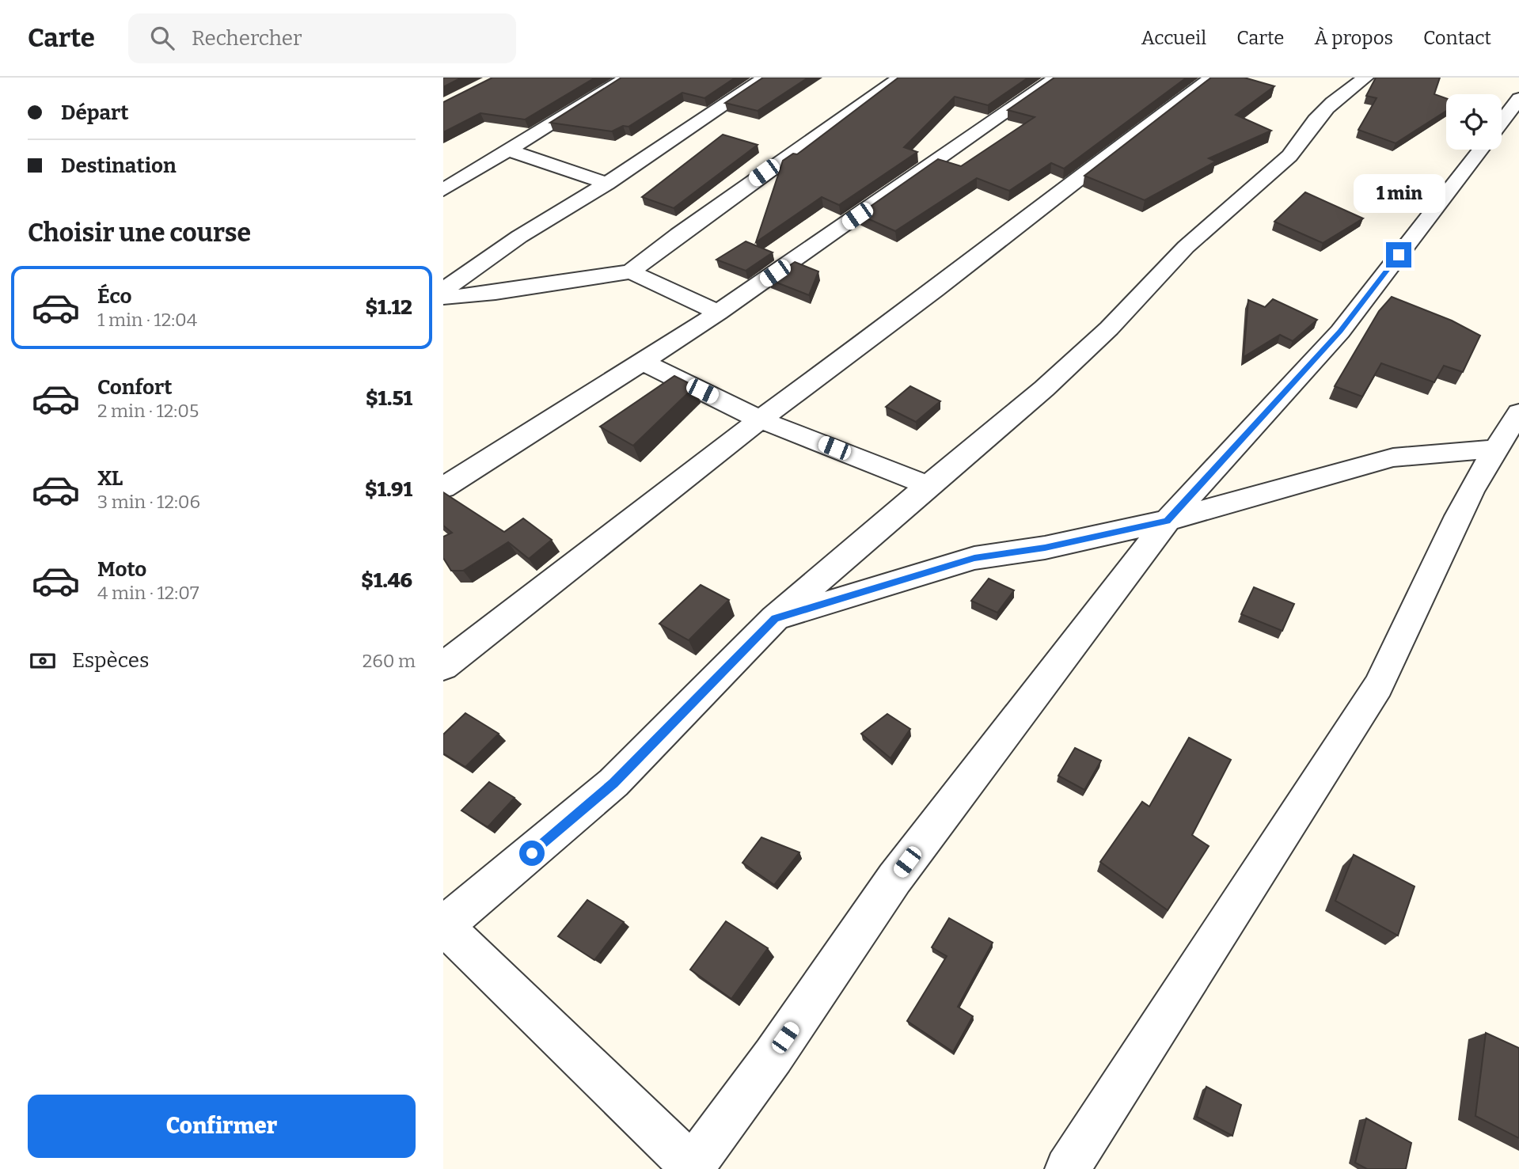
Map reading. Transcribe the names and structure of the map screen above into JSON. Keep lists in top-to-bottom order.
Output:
{
  "page": {
    "header": "Carte",
    "search": "Rechercher",
    "nav": [
      "Accueil",
      "Carte",
      "À propos",
      "Contact"
    ],
    "banner": ["Départ", "Destination"],
    "bubble": "1 min",
    "heading": "Choisir une course",
    "list": [
      {
        "name": "Éco",
        "note": "1 min · 12:04",
        "value": "$1.12"
      },
      {
        "name": "Confort",
        "note": "2 min · 12:05",
        "value": "$1.51"
      },
      {
        "name": "XL",
        "note": "3 min · 12:06",
        "value": "$1.91"
      },
      {
        "name": "Moto",
        "note": "4 min · 12:07",
        "value": "$1.46"
      }
    ],
    "pay": ["Espèces", "260 m"],
    "buttons": "Confirmer"
  }
}
